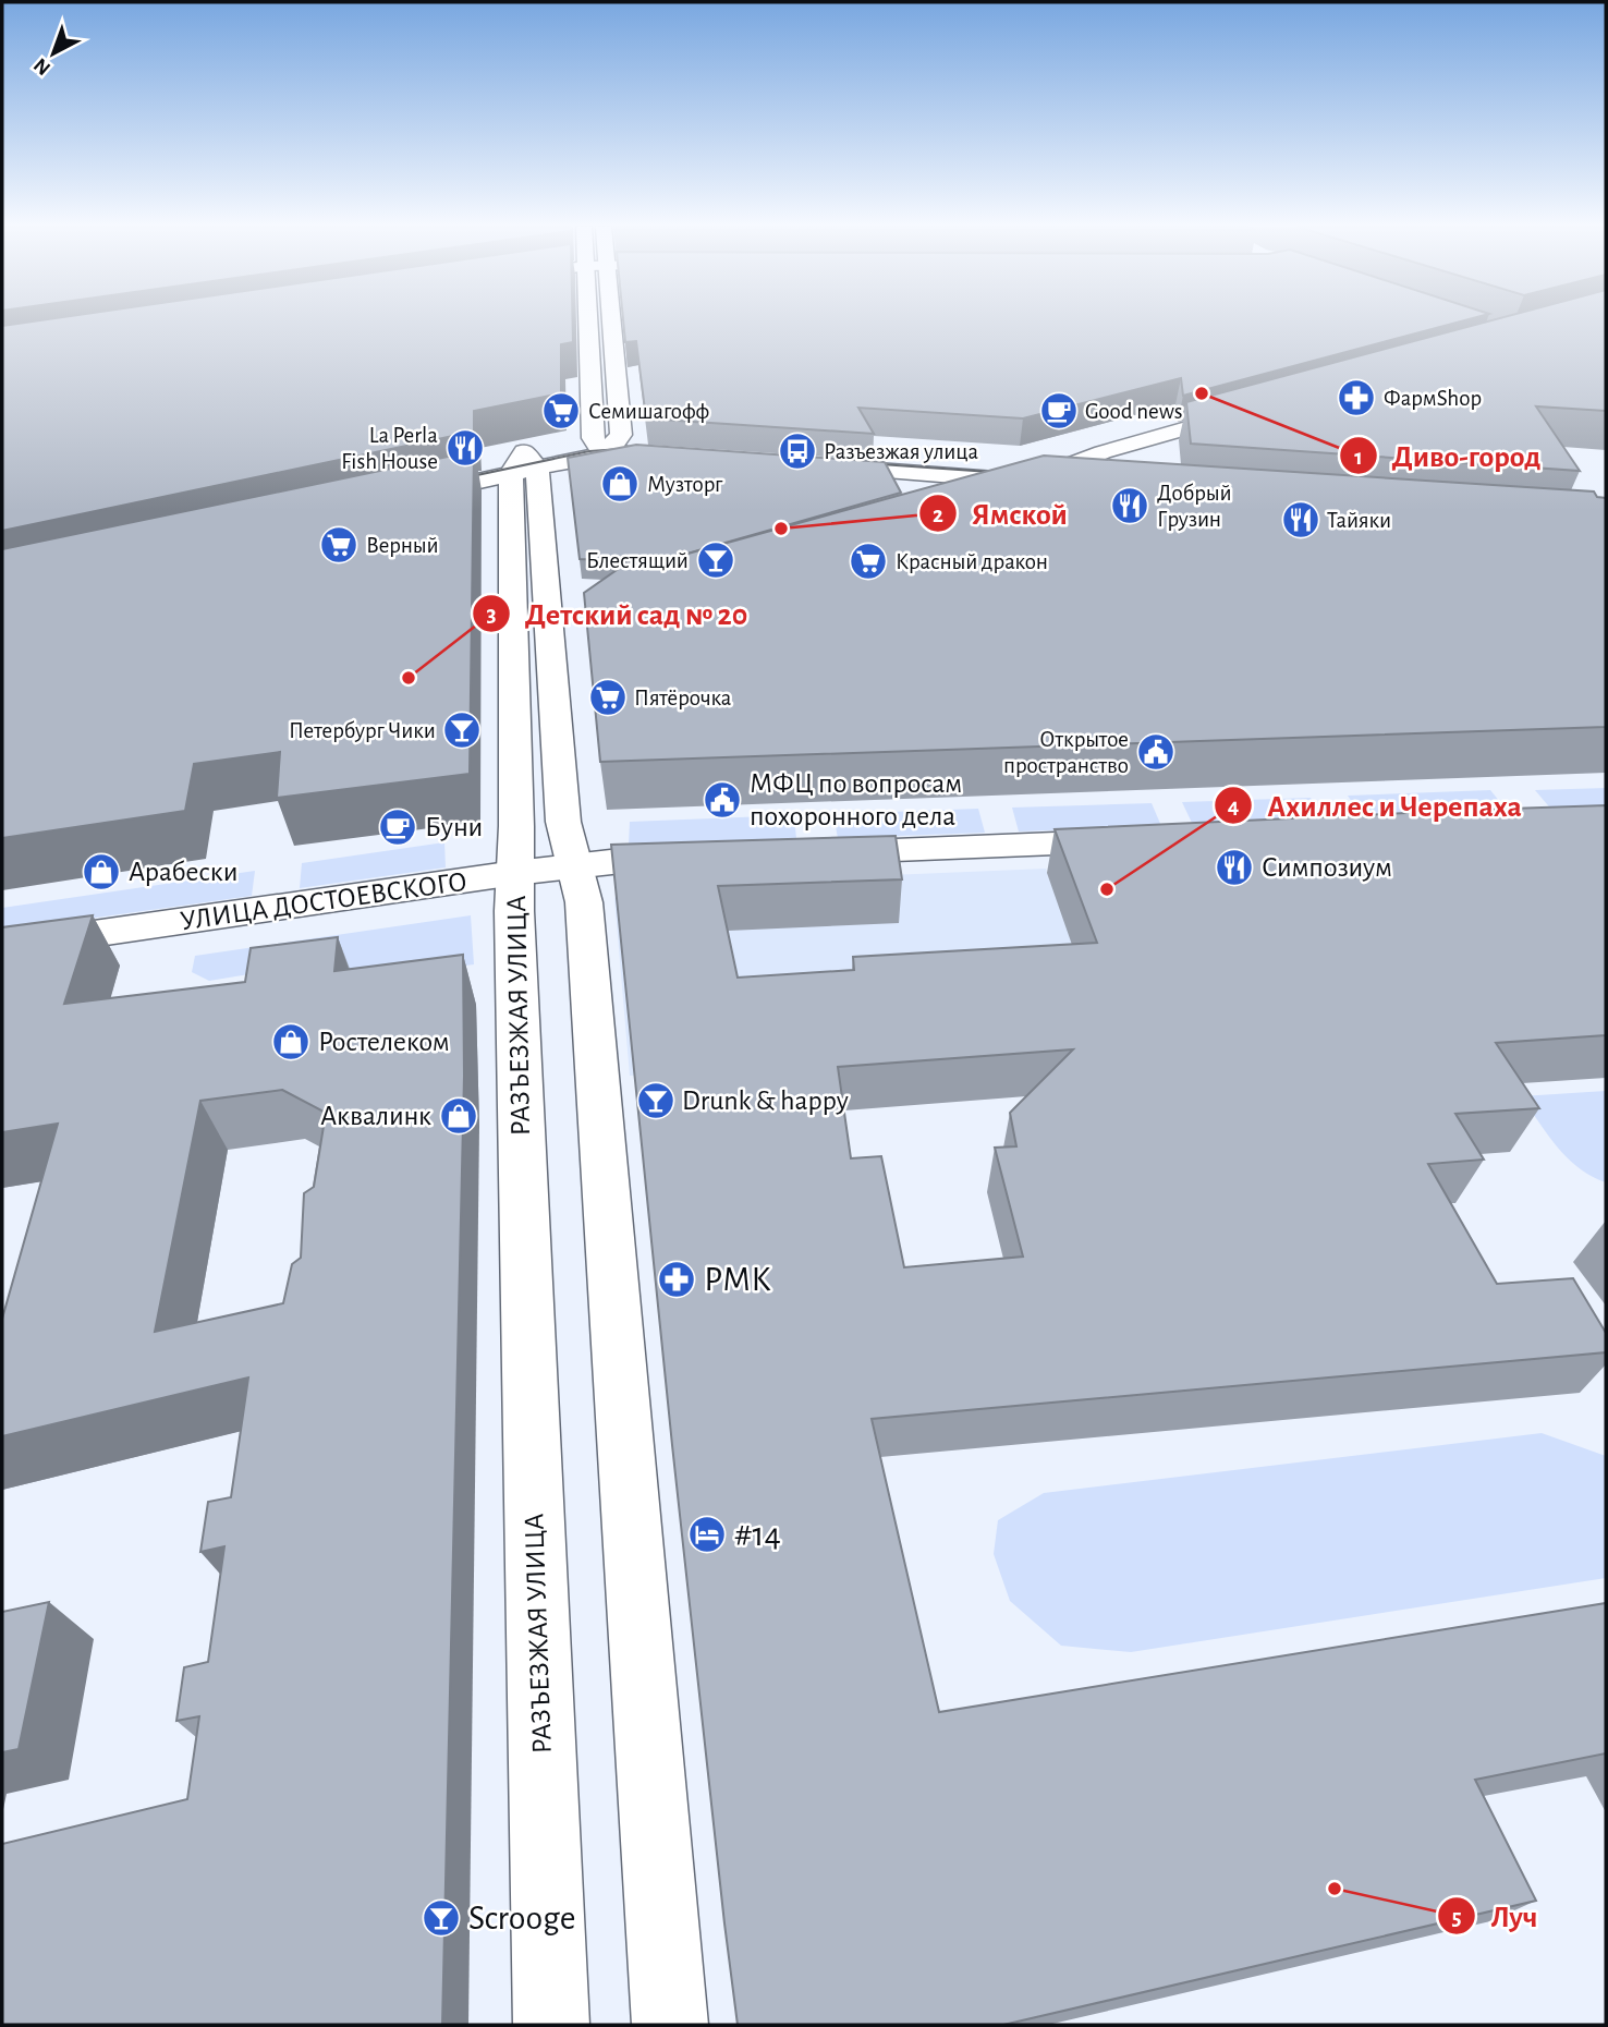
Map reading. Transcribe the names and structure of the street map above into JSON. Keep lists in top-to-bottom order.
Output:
{
  "streets": {
    "street": ["УЛИЦА ДОСТОЕВСКОГО", "РАЗЪЕЗЖАЯ УЛИЦА"]
  },
  "crossings": [
    ["УЛИЦА ДОСТОЕВСКОГО", "РАЗЪЕЗЖАЯ УЛИЦА"]
  ],
  "places": {
    "other": [
      "Диво-город",
      "Ямской",
      "Детский сад № 20",
      "Ахиллес и Черепаха",
      "Луч"
    ],
    "pharmacy": ["ФармShop", "РМК"],
    "supermarket": [
      "Семишагофф",
      "Верный",
      "Красный дракон",
      "Пятёрочка"
    ],
    "cafe": ["Good news", "Буни"],
    "restaurant": [
      "La Perla Fish House",
      "Добрый Грузин",
      "Тайяки",
      "Симпозиум"
    ],
    "bus stop": ["Разъезжая улица"],
    "shop": [
      "Музторг",
      "Арабески",
      "Ростелеком",
      "Аквалинк"
    ],
    "bar": [
      "Блестящий",
      "Петербург Чики",
      "Drunk & happy",
      "Scrooge"
    ],
    "public building": ["Открытое пространство", "МФЦ по вопросам похоронного дела"],
    "hotel": ["#14"]
  },
  "north": "bottom left"
}
